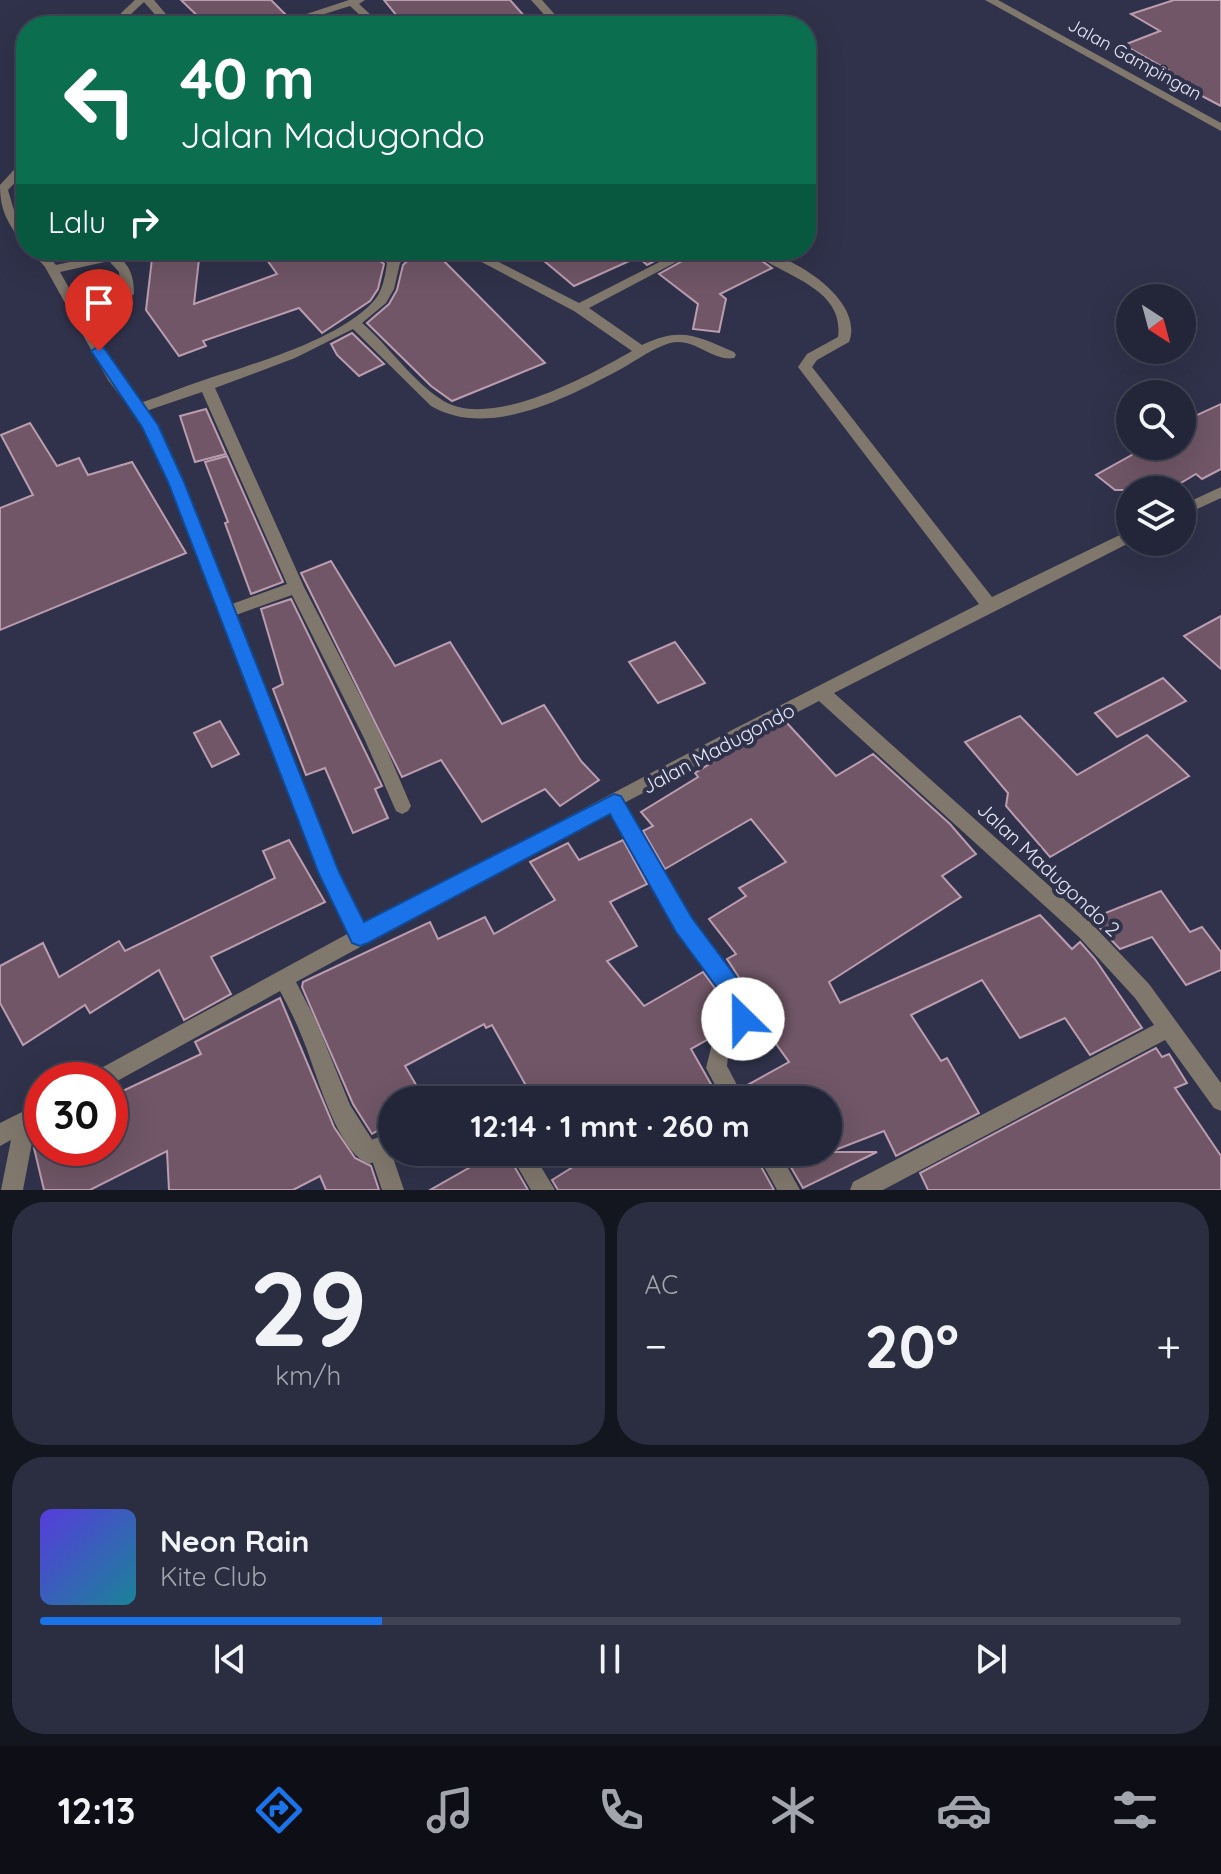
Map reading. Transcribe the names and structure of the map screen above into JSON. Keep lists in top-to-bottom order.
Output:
{
  "streets": {
    "street": ["Jalan Gampingan", "Jalan Madugondo", "Jalan Madugondo 2"]
  },
  "crossings": [
    ["Jalan Madugondo", "Jalan Madugondo 2"]
  ],
  "north": "bottom right",
  "page": {
    "turn": ["40 m", "Jalan Madugondo"],
    "then": "Lalu",
    "limit": "30",
    "trip": "12:14 · 1 mnt · 260 m",
    "tile": [
      ["29", "km/h"],
      "AC"
    ],
    "heat": ["−", "20°", "+"],
    "song": ["Neon Rain", "Kite Club"],
    "tabs": "12:13"
  }
}
